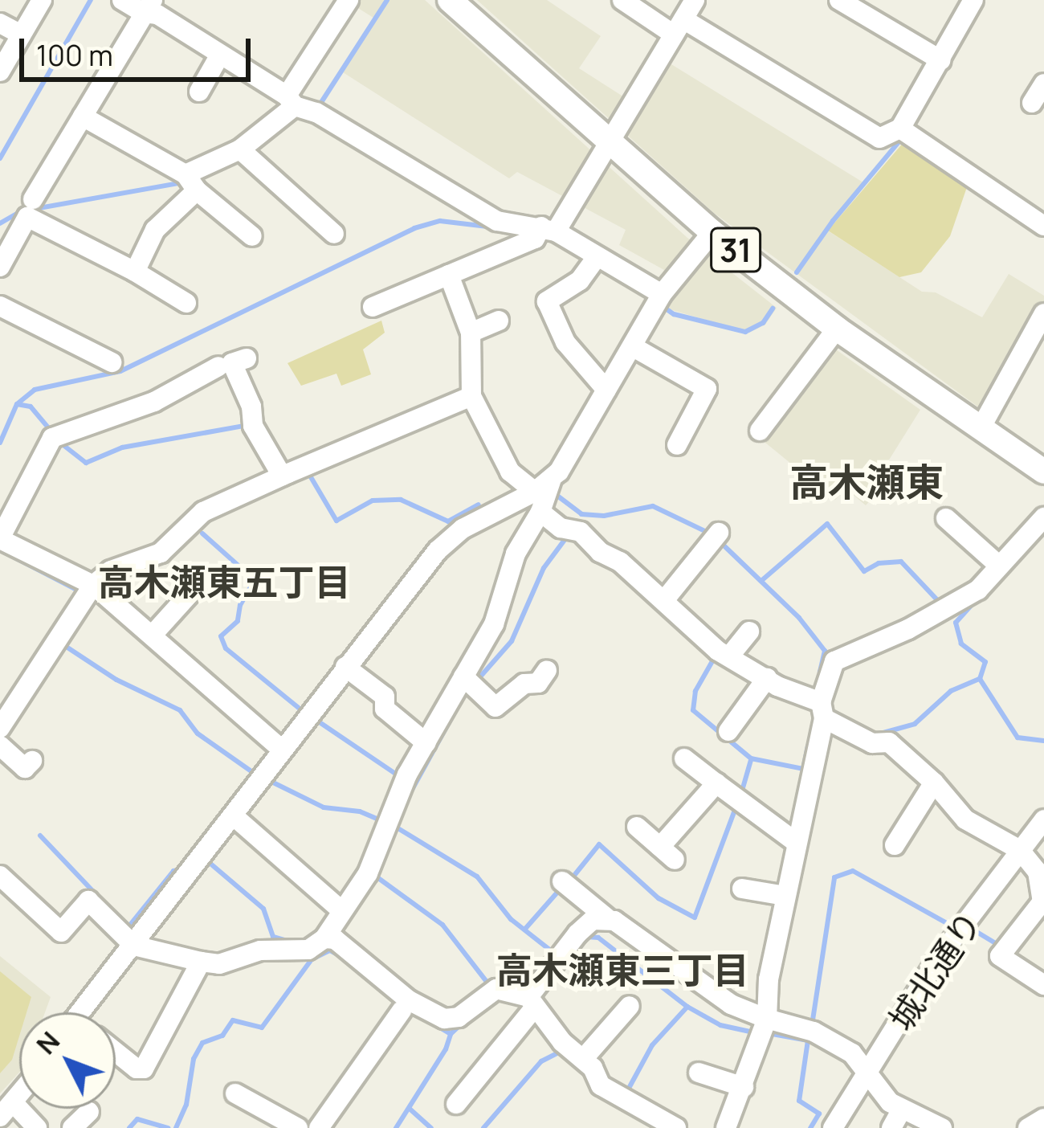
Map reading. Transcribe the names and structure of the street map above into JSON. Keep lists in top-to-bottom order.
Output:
{
  "streets": {
    "main road": ["31"],
    "street": ["城北通り"]
  },
  "districts": ["高木瀬東", "高木瀬東五丁目", "高木瀬東三丁目"],
  "scale_bar": "100 m",
  "north": "top left"
}
